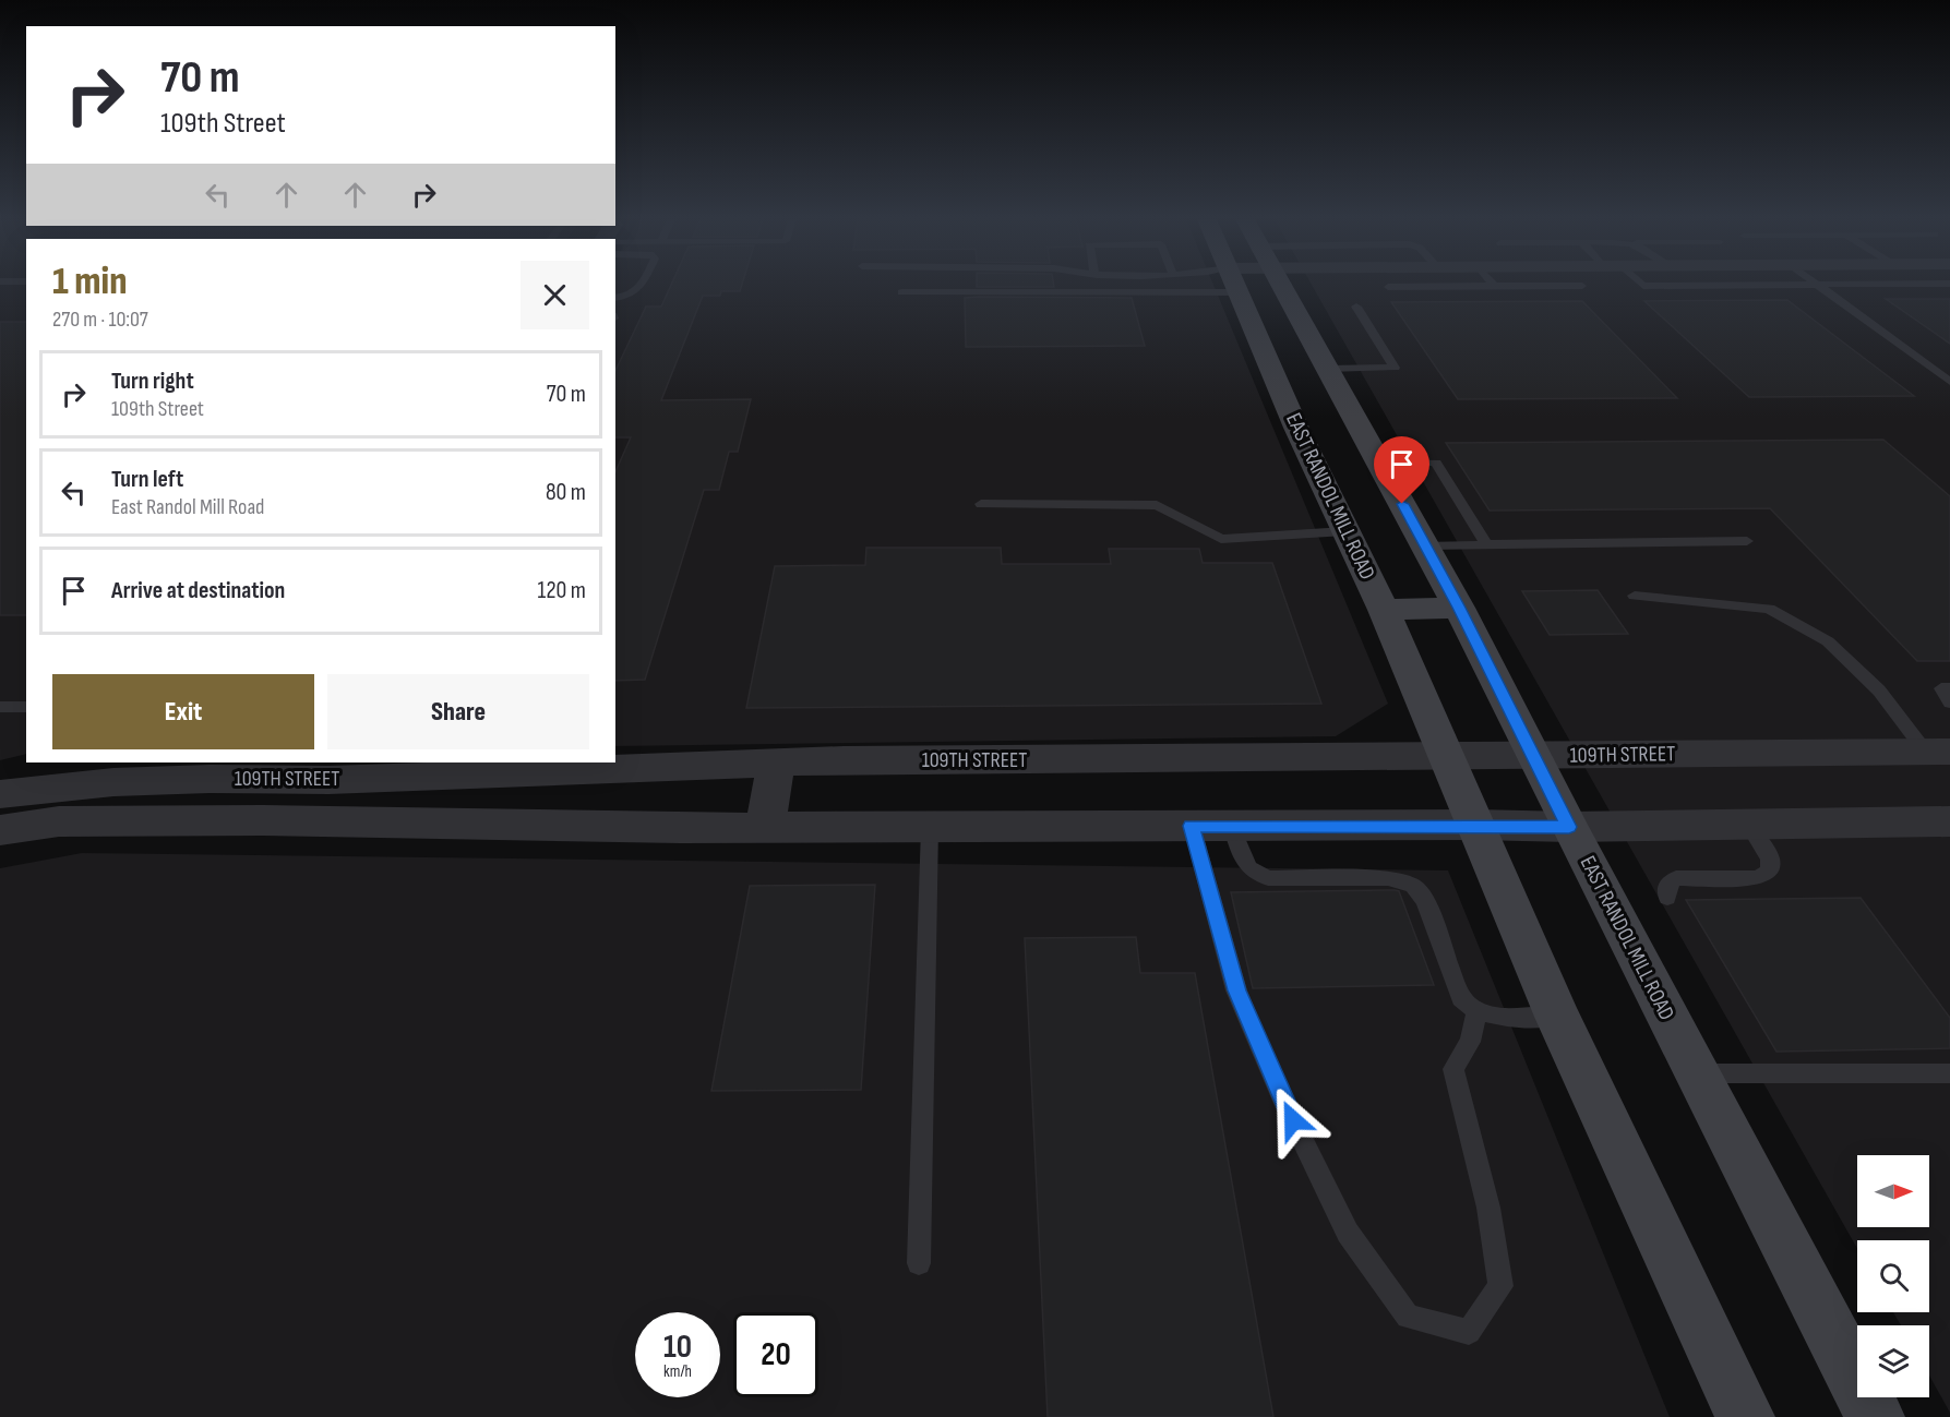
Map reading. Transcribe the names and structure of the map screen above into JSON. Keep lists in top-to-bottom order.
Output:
{
  "streets": {
    "main road": ["EAST RANDOL MILL ROAD"],
    "street": ["109TH STREET"]
  },
  "crossings": [
    ["EAST RANDOL MILL ROAD", "109TH STREET"]
  ],
  "north": "right",
  "page": {
    "turn": ["70 m", "109th Street"],
    "heading": ["1 min", "270 m · 10:07"],
    "list": [
      {
        "name": "Turn right",
        "note": "109th Street",
        "value": "70 m"
      },
      {
        "name": "Turn left",
        "note": "East Randol Mill Road",
        "value": "80 m"
      },
      {
        "name": "Arrive at destination",
        "value": "120 m"
      }
    ],
    "buttons": ["Exit", "Share"],
    "speed": "10 km/h",
    "limit": "20"
  }
}
